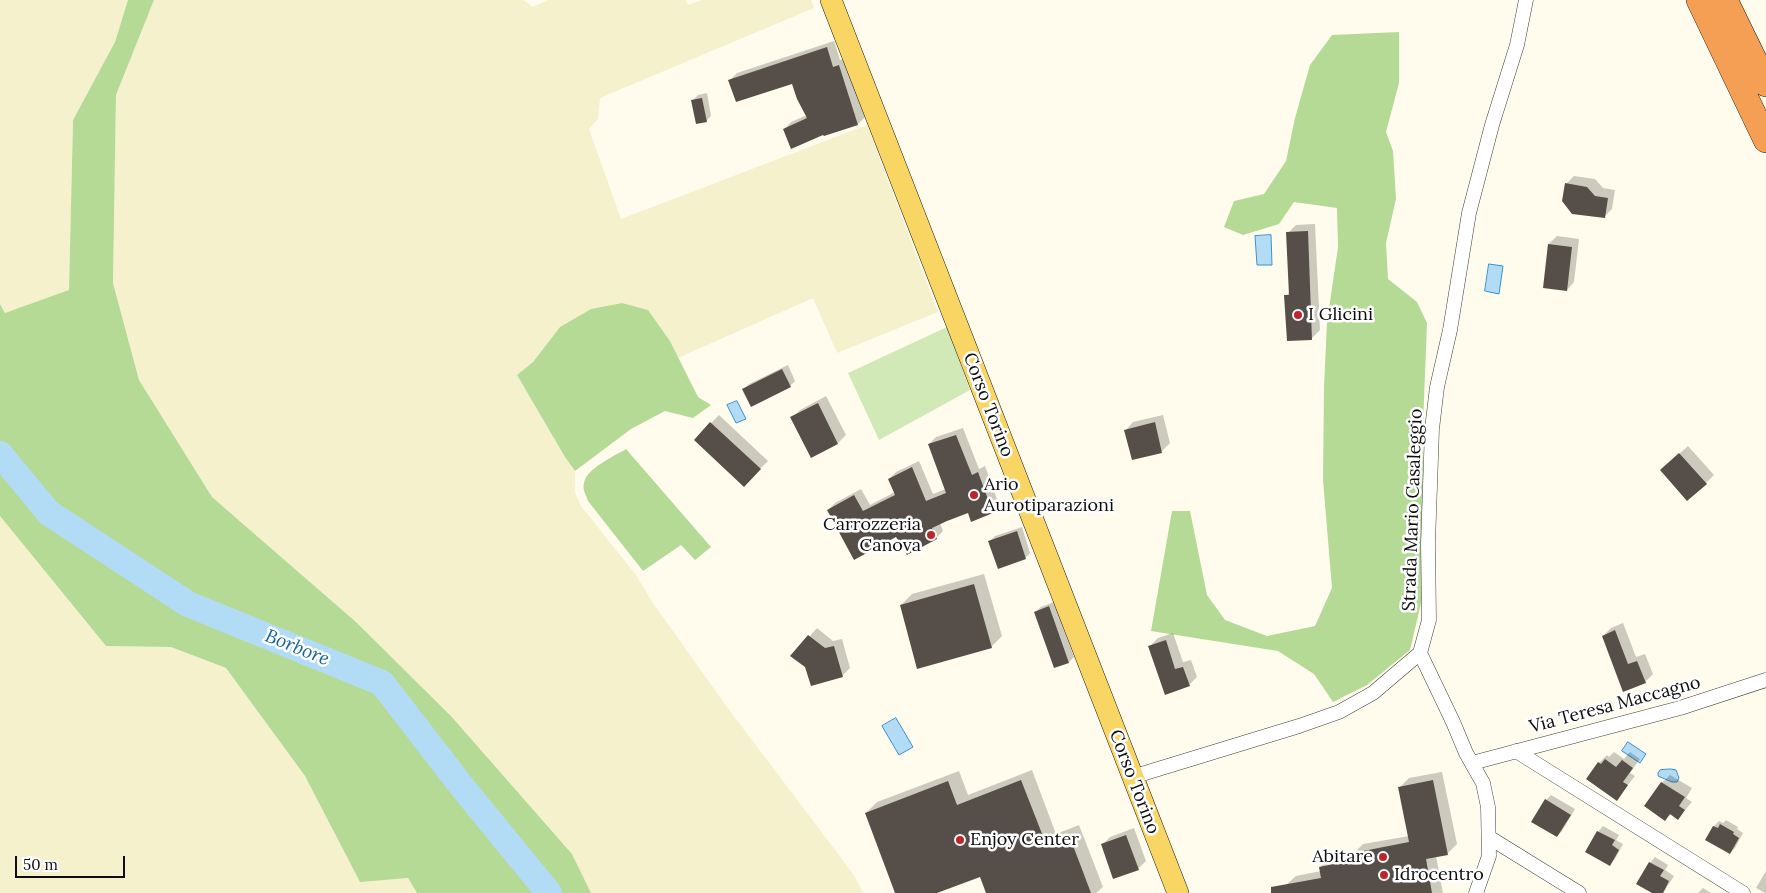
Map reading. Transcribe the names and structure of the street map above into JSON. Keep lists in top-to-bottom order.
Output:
{
  "streets": {
    "main road": ["Corso Torino"],
    "street": ["Strada Mario Casaleggio", "Via Teresa Maccagno"]
  },
  "water": ["Borbore"],
  "places": [
    "I Glicini",
    "Ario Aurotiparazioni",
    "Carrozzeria Canova",
    "Enjoy Center",
    "Abitare",
    "Idrocentro"
  ],
  "scale_bar": "50 m"
}
